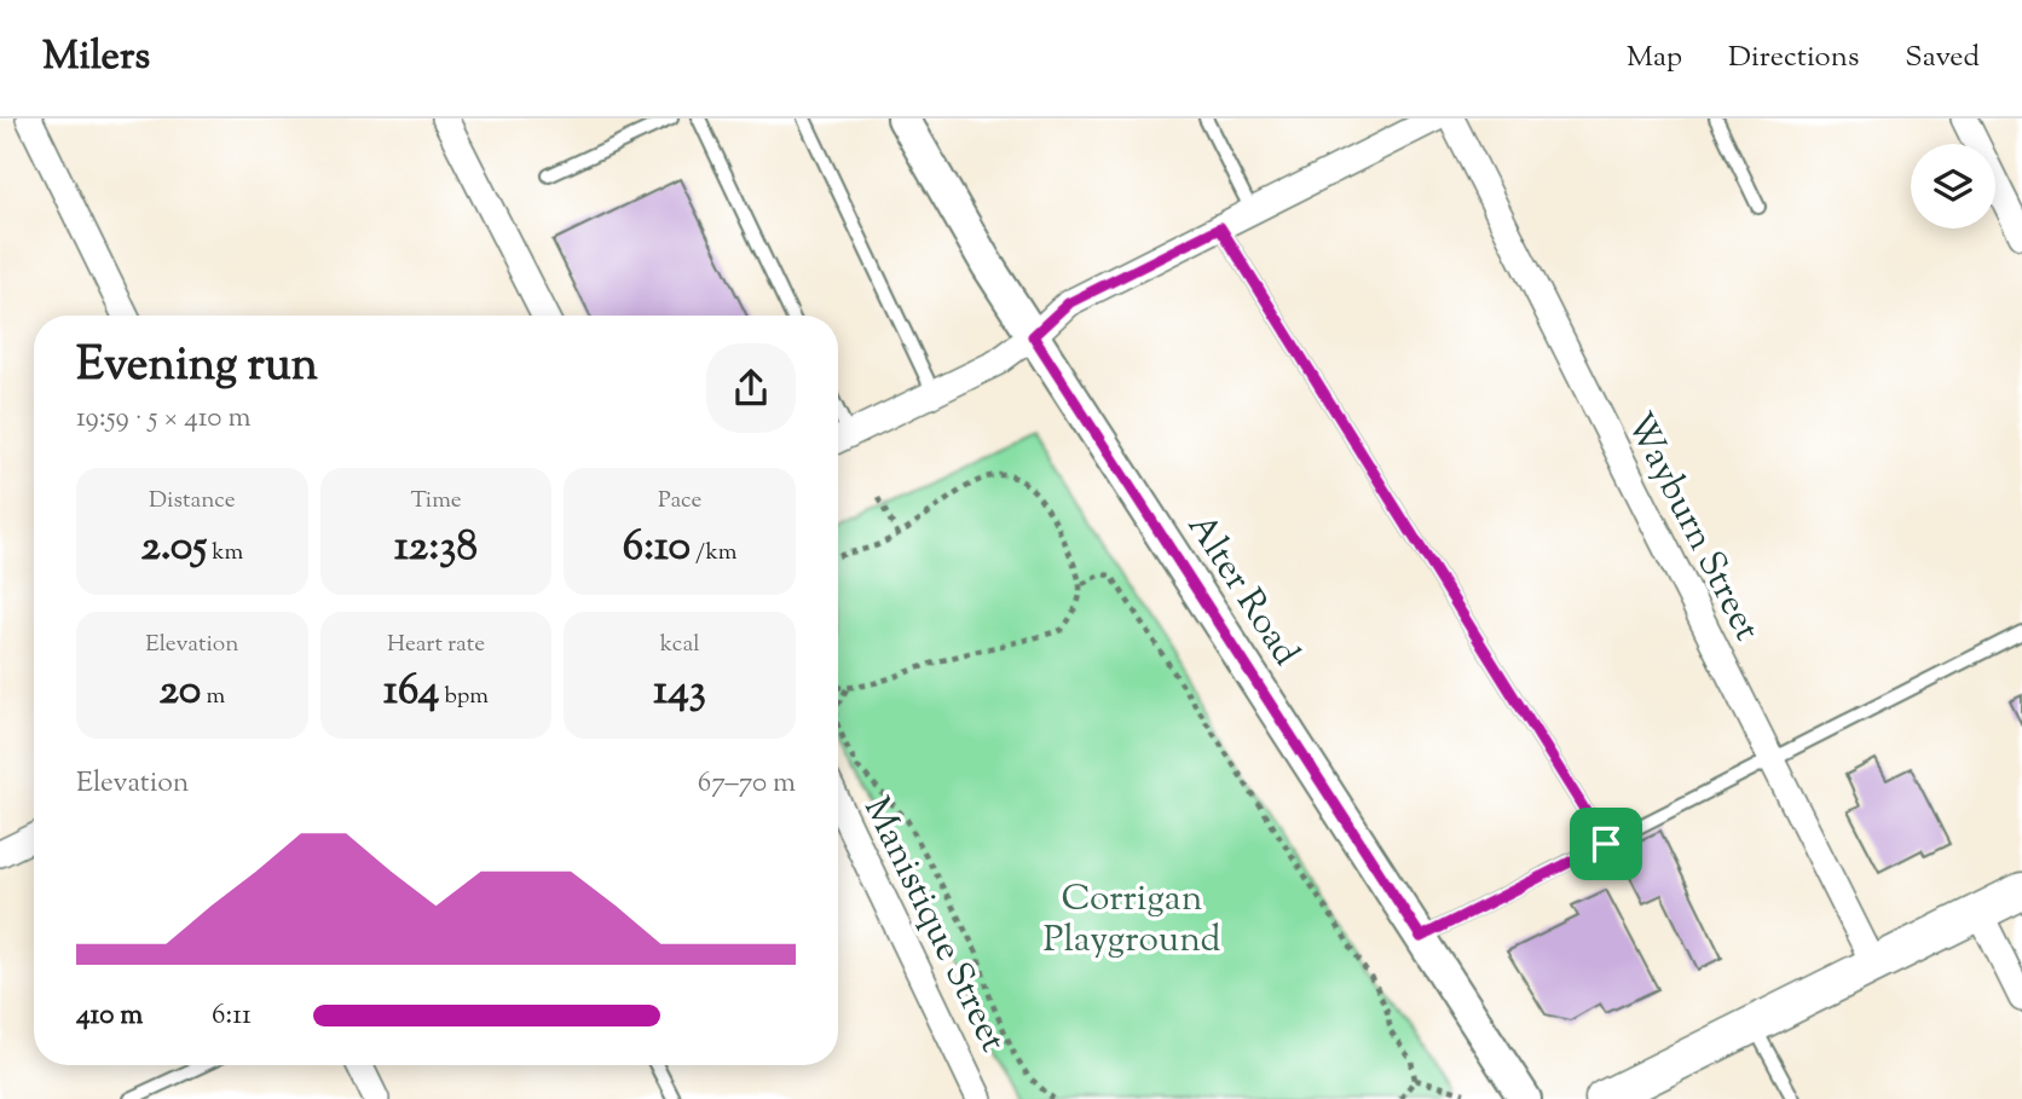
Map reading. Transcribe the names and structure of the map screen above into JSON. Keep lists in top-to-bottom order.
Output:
{
  "streets": {
    "street": ["Wayburn Street", "Alter Road", "Manistique Street"]
  },
  "parks": ["Corrigan Playground"],
  "page": {
    "header": "Milers",
    "nav": ["Map", "Directions", "Saved"],
    "heading": ["Evening run", "19:59 · 5 × 410 m"],
    "stats": [
      ["Distance", "2.05 km"],
      ["Time", "12:38"],
      ["Pace", "6:10 /km"],
      ["Elevation", "20 m"],
      ["Heart rate", "164 bpm"],
      ["kcal", "143"]
    ],
    "chart": ["Elevation", "67–70 m"],
    "list": [
      {
        "name": "410 m",
        "note": "6:11"
      }
    ]
  }
}
